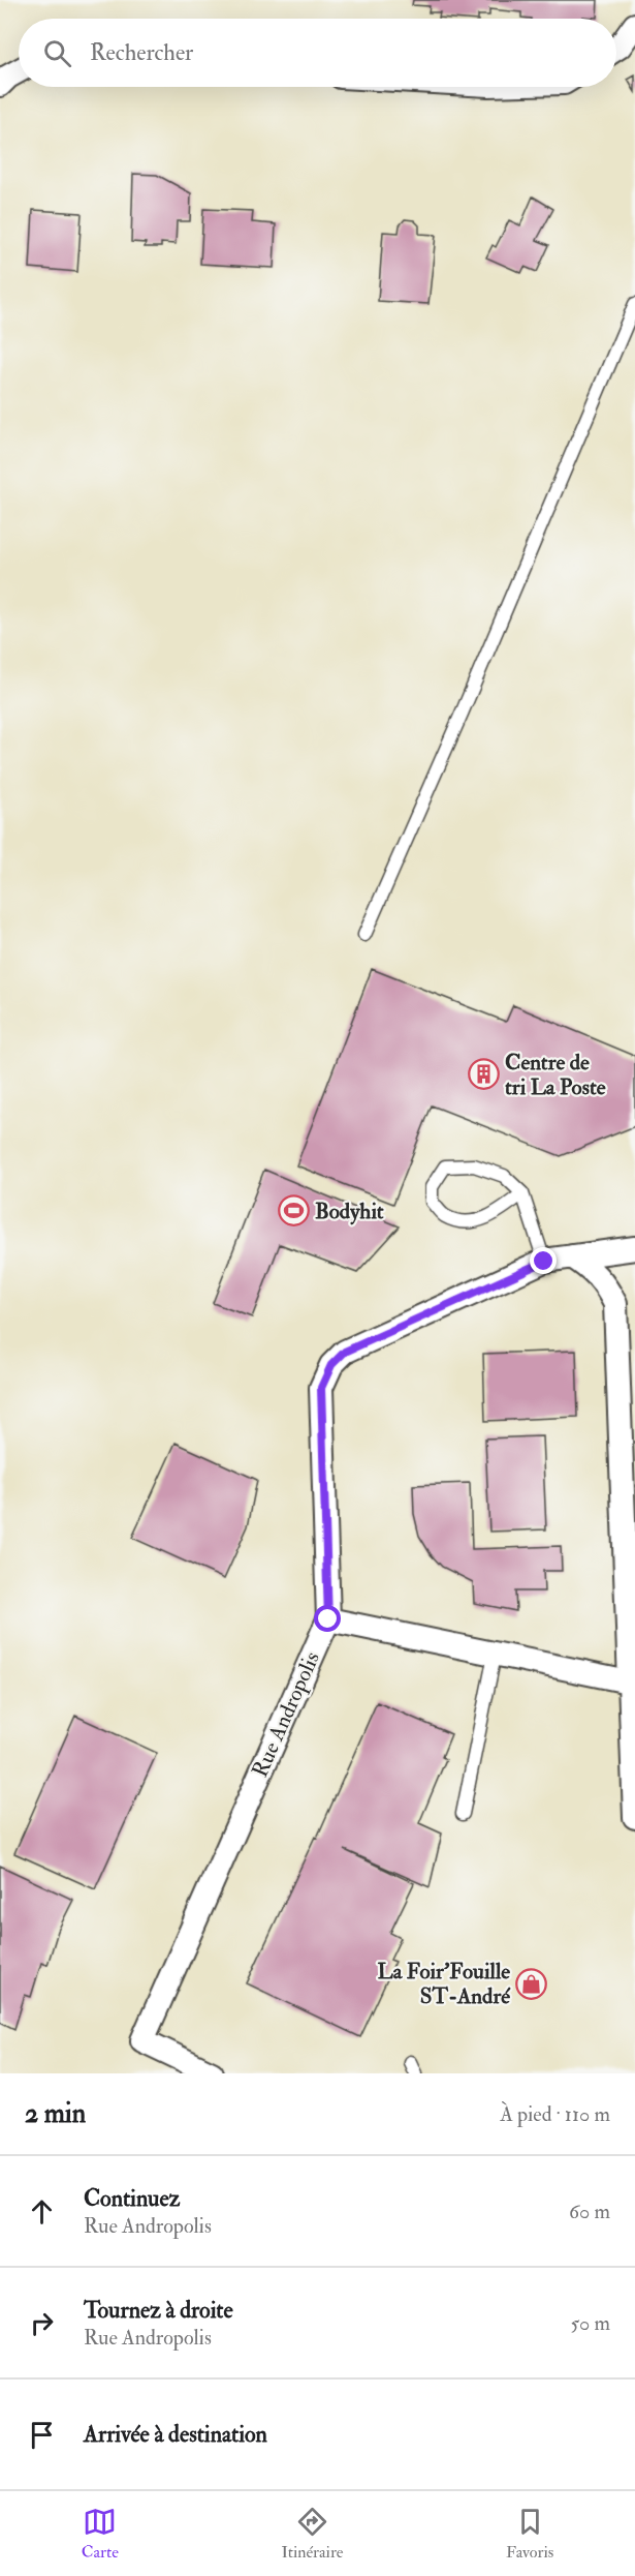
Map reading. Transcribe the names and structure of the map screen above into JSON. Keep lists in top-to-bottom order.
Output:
{
  "streets": {
    "street": ["Rue Andropolis"]
  },
  "places": {
    "building": ["Centre de tri La Poste"],
    "sports": ["Bodyhit"],
    "shop": ["La Foir'Fouille ST-André"]
  },
  "page": {
    "search": "Rechercher",
    "heading": ["2 min", "À pied · 110 m"],
    "list": [
      ["Continuez", "Rue Andropolis", "60 m"],
      ["Tournez à droite", "Rue Andropolis", "50 m"],
      "Arrivée à destination"
    ],
    "nav": ["Carte", "Itinéraire", "Favoris"]
  }
}
